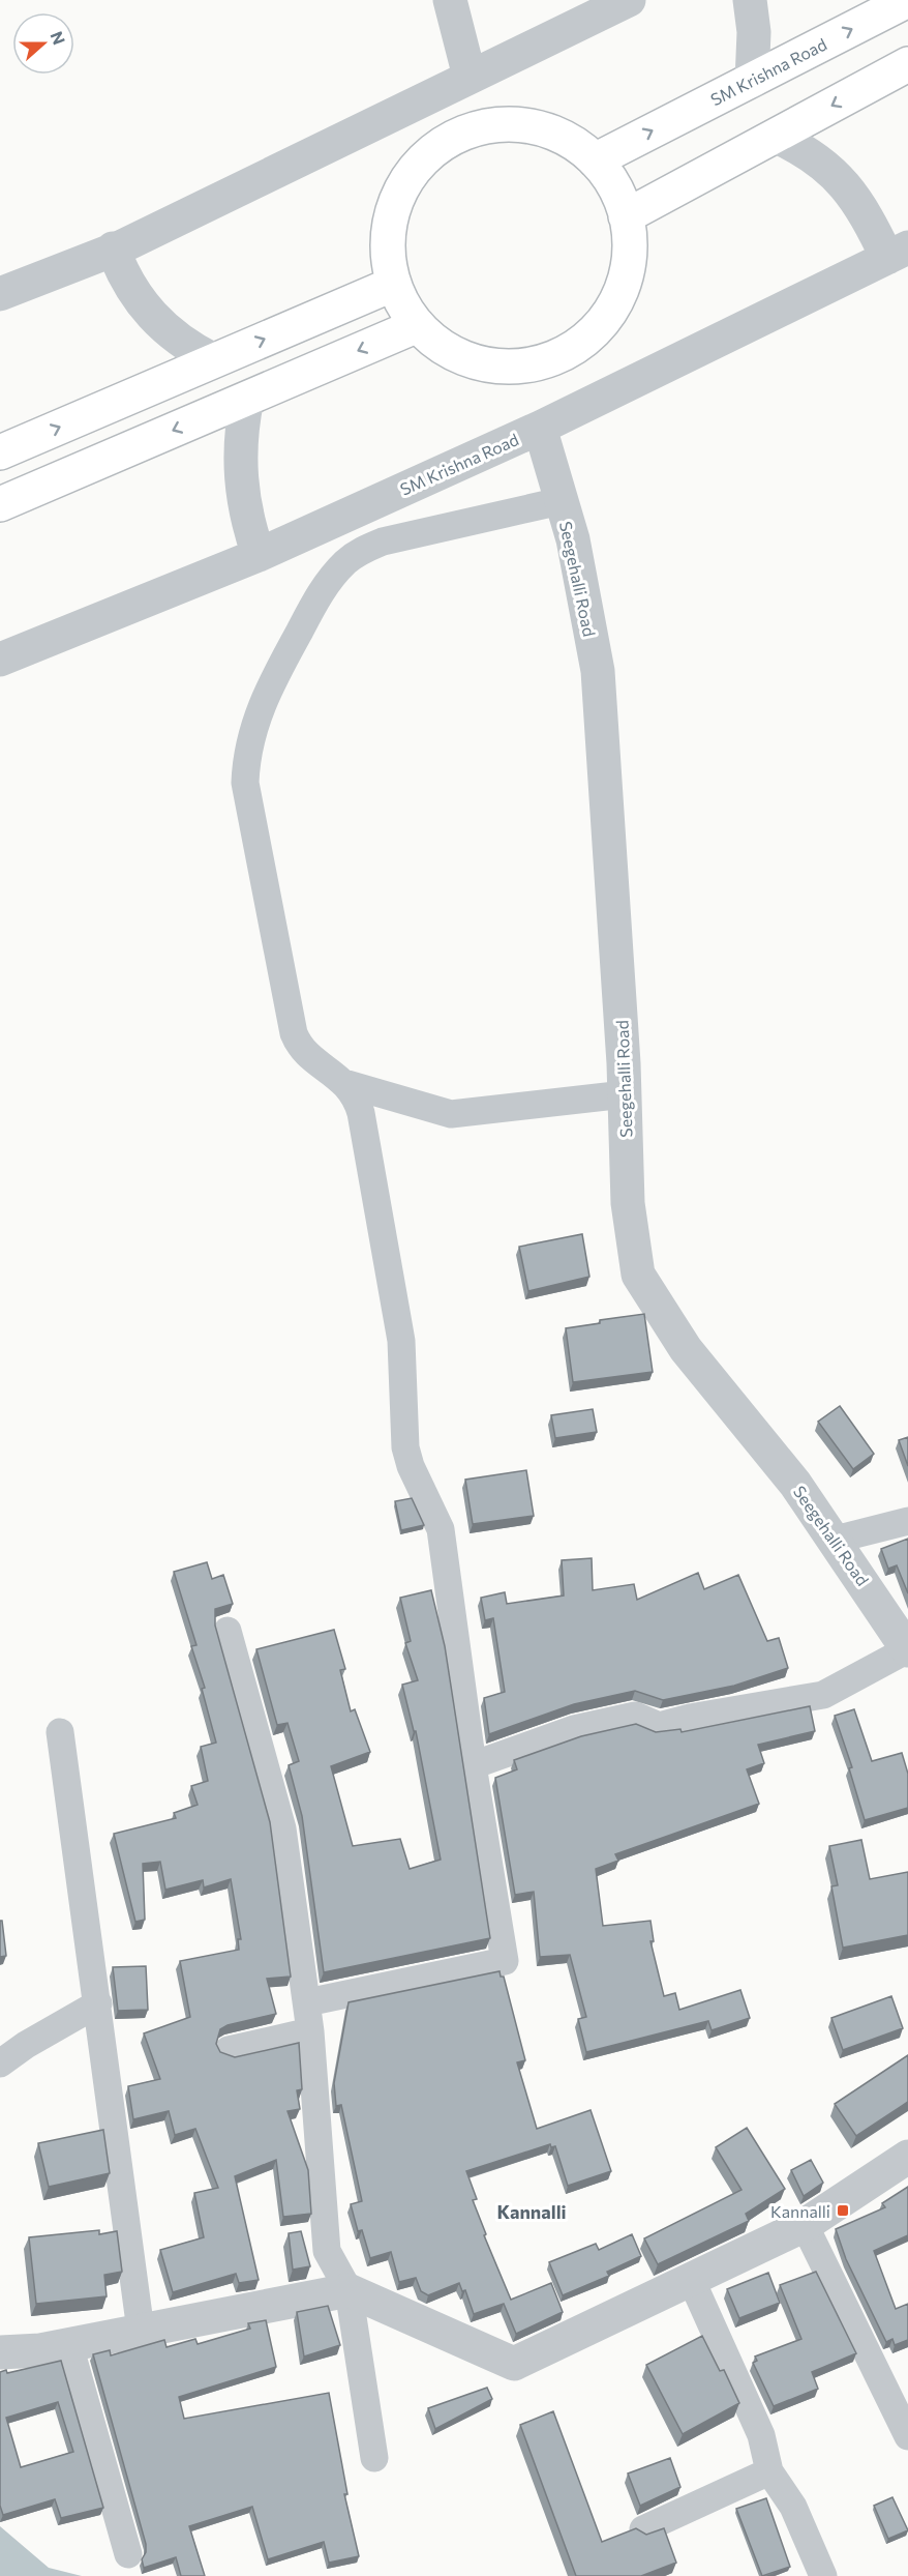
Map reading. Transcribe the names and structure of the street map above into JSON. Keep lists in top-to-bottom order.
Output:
{
  "streets": {
    "highway": ["SM Krishna Road"],
    "street": ["Seegehalli Road"]
  },
  "crossings": [
    ["SM Krishna Road", "Seegehalli Road"]
  ],
  "districts": ["Kannalli"],
  "places": {
    "transit": ["Kannalli"]
  },
  "north": "right"
}
